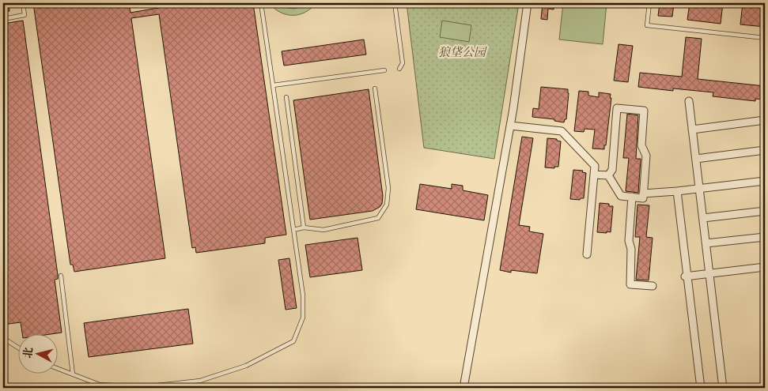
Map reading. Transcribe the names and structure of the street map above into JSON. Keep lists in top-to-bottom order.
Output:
{
  "parks": ["狼垡公园"],
  "north": "left"
}
